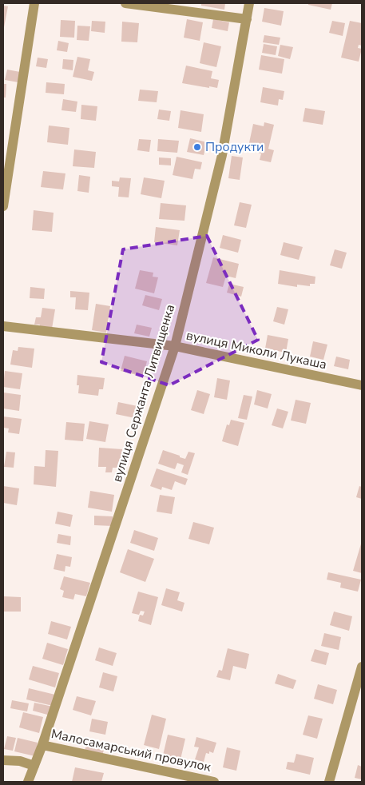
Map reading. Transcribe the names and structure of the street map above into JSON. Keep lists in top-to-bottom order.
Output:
{
  "streets": {
    "street": ["вулиця Миколи Лукаша", "вулиця Сержанта Литвищенка", "Малосамарський провулок"]
  },
  "crossings": [
    ["вулиця Миколи Лукаша", "вулиця Сержанта Литвищенка"],
    ["вулиця Сержанта Литвищенка", "Малосамарський провулок"]
  ],
  "places": ["Продукти"]
}
